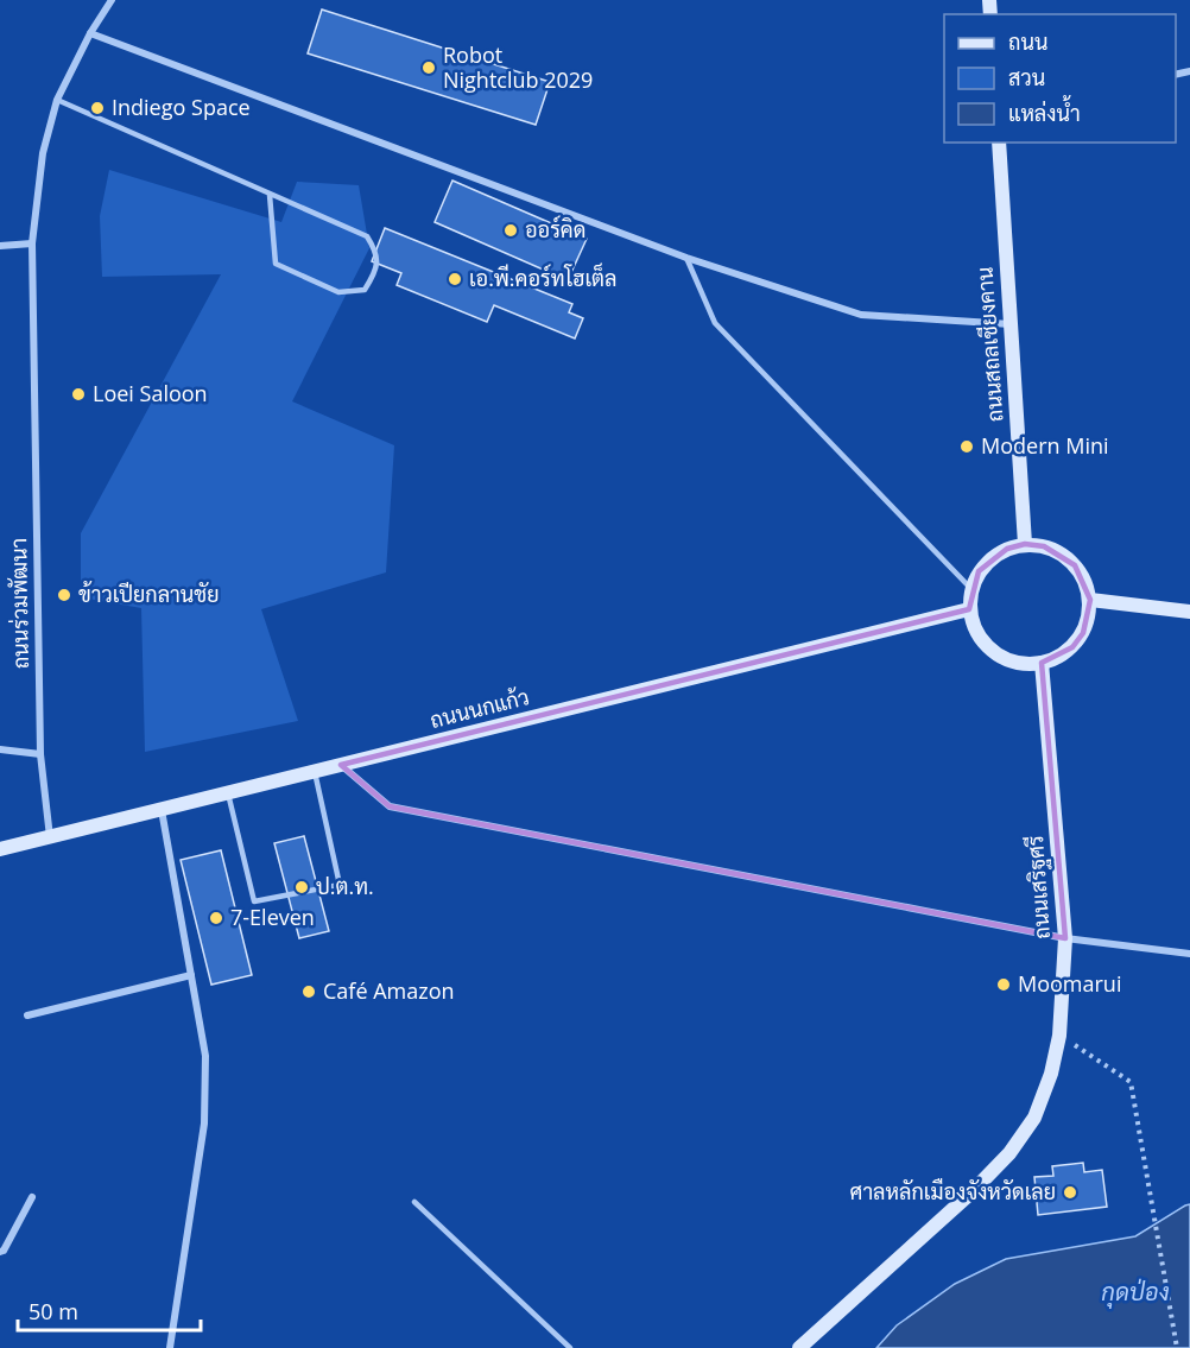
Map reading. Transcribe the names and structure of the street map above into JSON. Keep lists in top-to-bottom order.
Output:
{
  "streets": {
    "main road": ["ถนนสถลเชียงคาน", "ถนนนกแก้ว", "ถนนเสริฐศรี"],
    "street": ["ถนนร่วมพัฒนา"]
  },
  "crossings": [
    ["ถนนสถลเชียงคาน", "ถนนนกแก้ว"],
    ["ถนนสถลเชียงคาน", "ถนนเสริฐศรี"],
    ["ถนนร่วมพัฒนา", "ถนนนกแก้ว"],
    ["ถนนนกแก้ว", "ถนนเสริฐศรี"]
  ],
  "water": ["กุดป่อง"],
  "places": [
    "Robot Nightclub 2029",
    "Indiego Space",
    "ออร์คิด",
    "เอ.พี.คอร์ทโฮเต็ล",
    "Loei Saloon",
    "Modern Mini",
    "ข้าวเปียกลานชัย",
    "ป.ต.ท.",
    "7-Eleven",
    "Moomarui",
    "Café Amazon",
    "ศาลหลักเมืองจังหวัดเลย"
  ],
  "legend": ["ถนน", "สวน", "แหล่งน้ำ"],
  "scale_bar": "50 m"
}
